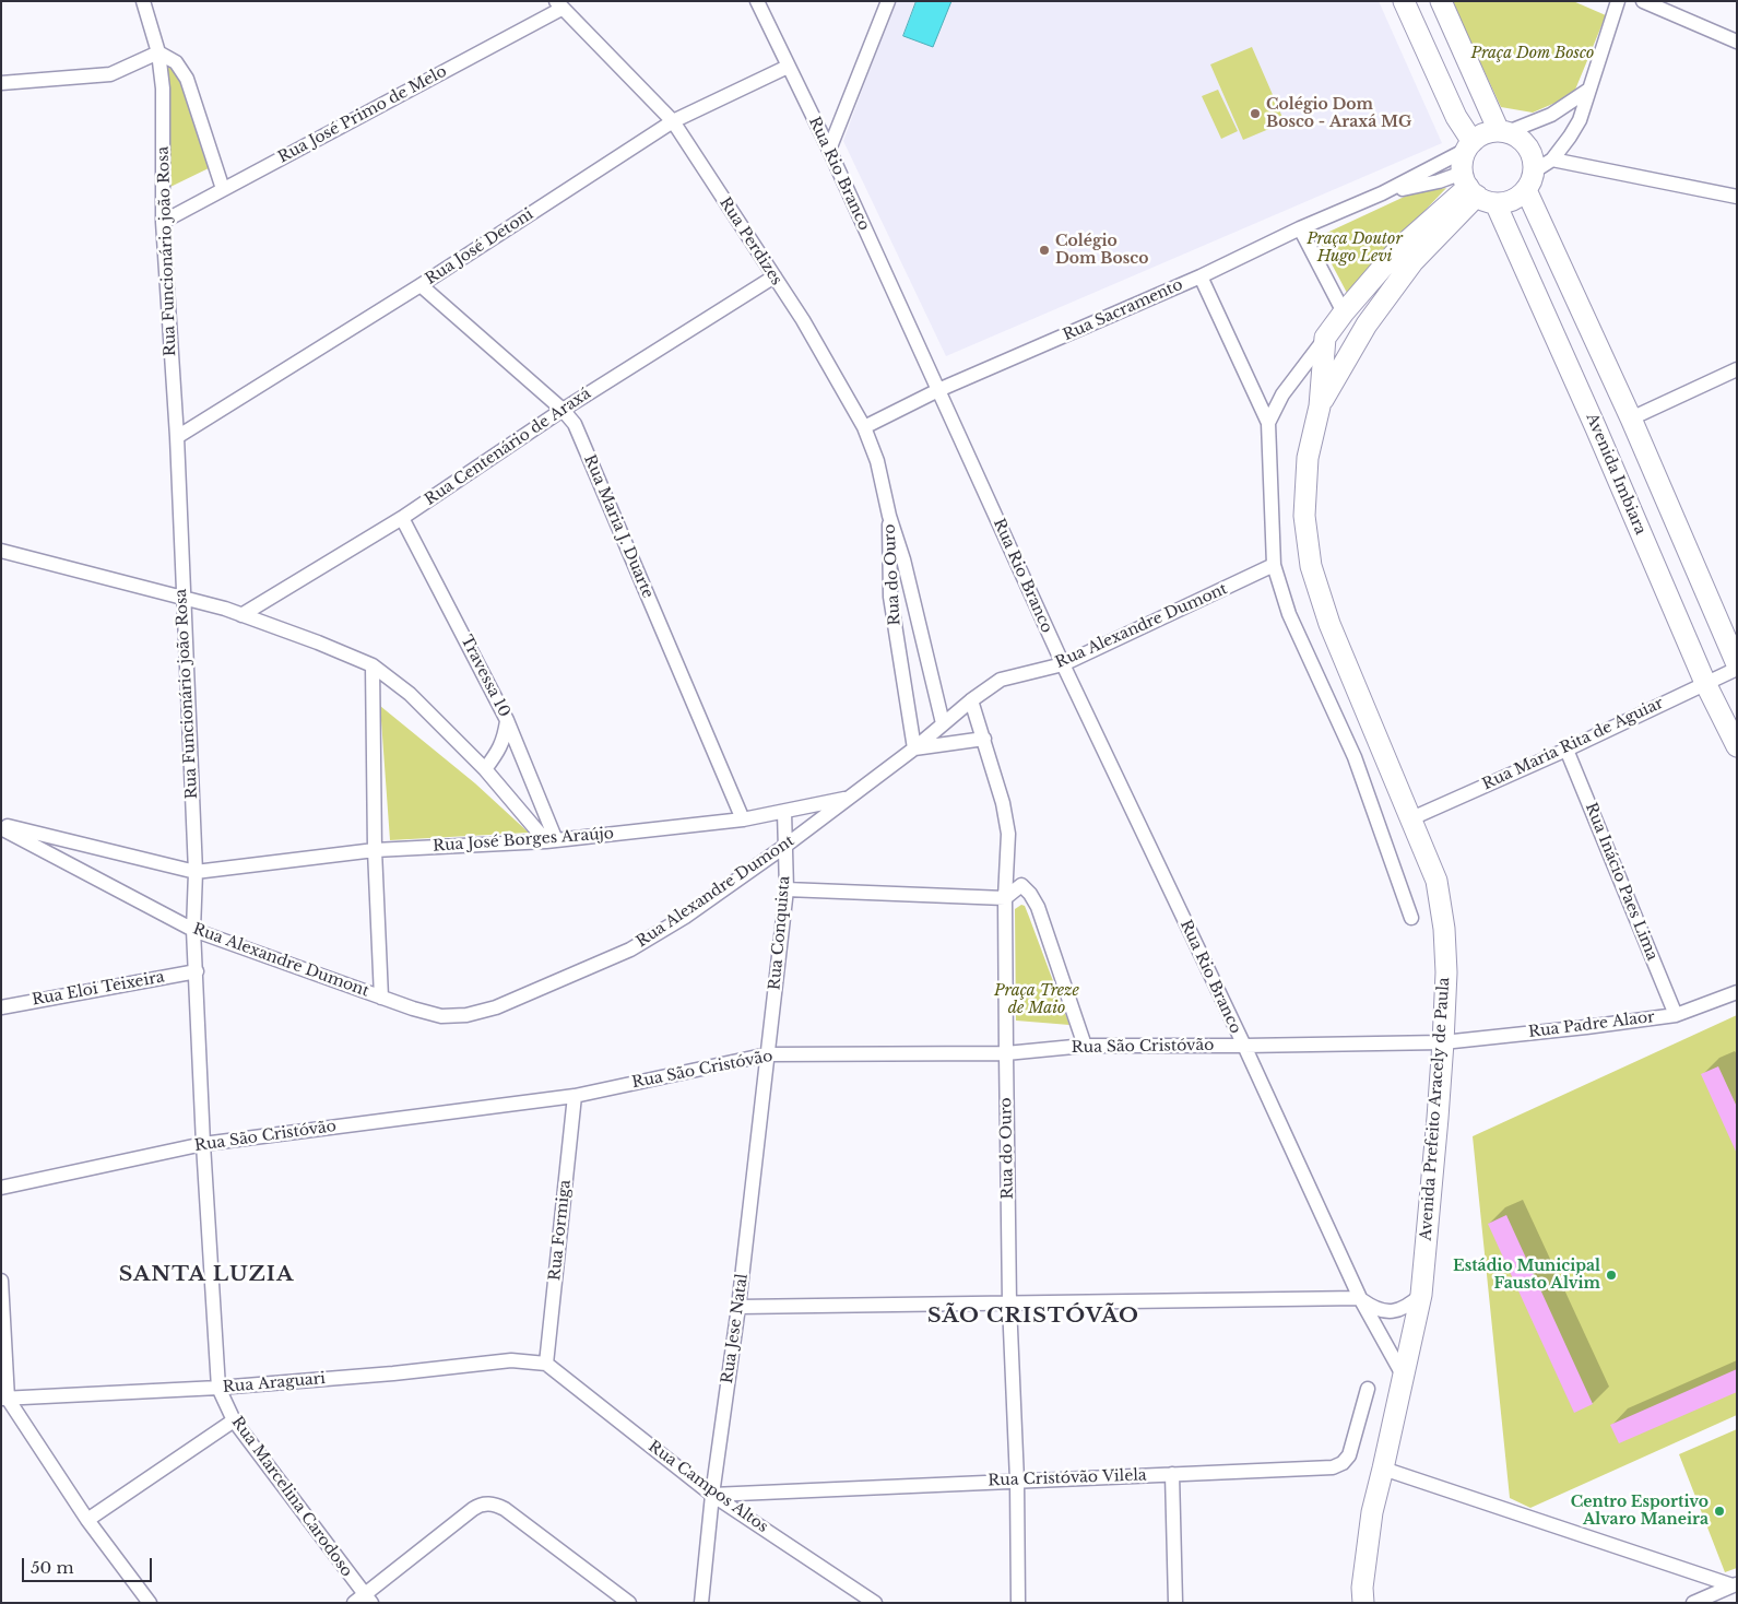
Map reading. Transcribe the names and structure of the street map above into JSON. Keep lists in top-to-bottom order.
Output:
{
  "streets": {
    "main road": ["Avenida Imbiara", "Avenida Prefeito Aracely de Paula"],
    "street": [
      "Rua José Primo de Melo",
      "Rua Rio Branco",
      "Rua Perdizes",
      "Rua José Detoni",
      "Rua Funcionário joão Rosa",
      "Rua Sacramento",
      "Rua Centenário de Araxá",
      "Rua Maria J. Duarte",
      "Rua do Ouro",
      "Rua Alexandre Dumont",
      "Travessa 10",
      "Rua Maria Rita de Aguiar",
      "Rua José Borges Araújo",
      "Rua Inácio Paes Lima",
      "Rua Conquista",
      "Rua Eloi Teixeira",
      "Rua Padre Alaor",
      "Rua São Cristóvão",
      "Rua Formiga",
      "Rua Jese Natal",
      "Rua Araguari",
      "Rua Cristóvão Vilela",
      "Rua Campos Altos",
      "Rua Marcelina Carodoso"
    ]
  },
  "crossings": [
    ["Rua José Primo de Melo", "Rua Perdizes"],
    ["Rua José Primo de Melo", "Rua Funcionário joão Rosa"],
    ["Rua Rio Branco", "Rua José Detoni"],
    ["Rua Rio Branco", "Rua Sacramento"],
    ["Rua Rio Branco", "Rua Alexandre Dumont"],
    ["Rua Rio Branco", "Rua São Cristóvão"],
    ["Rua Rio Branco", "Avenida Prefeito Aracely de Paula"],
    ["Rua Perdizes", "Rua José Detoni"],
    ["Rua Perdizes", "Rua Sacramento"],
    ["Rua Perdizes", "Rua Centenário de Araxá"],
    ["Rua Perdizes", "Rua do Ouro"],
    ["Rua José Detoni", "Rua Funcionário joão Rosa"],
    ["Rua José Detoni", "Rua Maria J. Duarte"],
    ["Rua Funcionário joão Rosa", "Rua Alexandre Dumont"],
    ["Rua Funcionário joão Rosa", "Rua José Borges Araújo"],
    ["Rua Funcionário joão Rosa", "Rua Eloi Teixeira"],
    ["Rua Funcionário joão Rosa", "Rua São Cristóvão"],
    ["Rua Funcionário joão Rosa", "Rua Araguari"],
    ["Rua Funcionário joão Rosa", "Rua Marcelina Carodoso"],
    ["Rua Centenário de Araxá", "Rua Maria J. Duarte"],
    ["Rua Centenário de Araxá", "Travessa 10"],
    ["Avenida Imbiara", "Rua Maria Rita de Aguiar"],
    ["Avenida Imbiara", "Avenida Prefeito Aracely de Paula"],
    ["Rua Maria J. Duarte", "Rua José Borges Araújo"],
    ["Rua do Ouro", "Rua Alexandre Dumont"],
    ["Rua do Ouro", "Rua São Cristóvão"],
    ["Rua do Ouro", "Rua Cristóvão Vilela"],
    ["Rua Alexandre Dumont", "Rua José Borges Araújo"],
    ["Rua Alexandre Dumont", "Rua Conquista"],
    ["Rua Alexandre Dumont", "Avenida Prefeito Aracely de Paula"],
    ["Travessa 10", "Rua José Borges Araújo"],
    ["Rua Maria Rita de Aguiar", "Rua Inácio Paes Lima"],
    ["Rua Maria Rita de Aguiar", "Avenida Prefeito Aracely de Paula"],
    ["Rua José Borges Araújo", "Rua Conquista"],
    ["Rua Inácio Paes Lima", "Rua Padre Alaor"],
    ["Rua Conquista", "Rua São Cristóvão"],
    ["Rua Conquista", "Rua Jese Natal"],
    ["Rua Padre Alaor", "Rua São Cristóvão"],
    ["Rua Padre Alaor", "Avenida Prefeito Aracely de Paula"],
    ["Rua São Cristóvão", "Avenida Prefeito Aracely de Paula"],
    ["Rua São Cristóvão", "Rua Formiga"],
    ["Rua São Cristóvão", "Rua Jese Natal"],
    ["Rua Formiga", "Rua Araguari"],
    ["Rua Formiga", "Rua Campos Altos"],
    ["Rua Jese Natal", "Rua Cristóvão Vilela"],
    ["Rua Jese Natal", "Rua Campos Altos"],
    ["Rua Araguari", "Rua Campos Altos"],
    ["Rua Araguari", "Rua Marcelina Carodoso"],
    ["Rua Cristóvão Vilela", "Rua Campos Altos"]
  ],
  "districts": ["SANTA LUZIA", "SÃO CRISTÓVÃO"],
  "parks": ["Praça Dom Bosco", "Praça Doutor Hugo Levi", "Praça Treze de Maio"],
  "places": [
    "Colégio Dom Bosco - Araxá MG",
    "Colégio Dom Bosco",
    "Estádio Municipal Fausto Alvim",
    "Centro Esportivo Alvaro Maneira"
  ],
  "scale_bar": "50 m"
}
